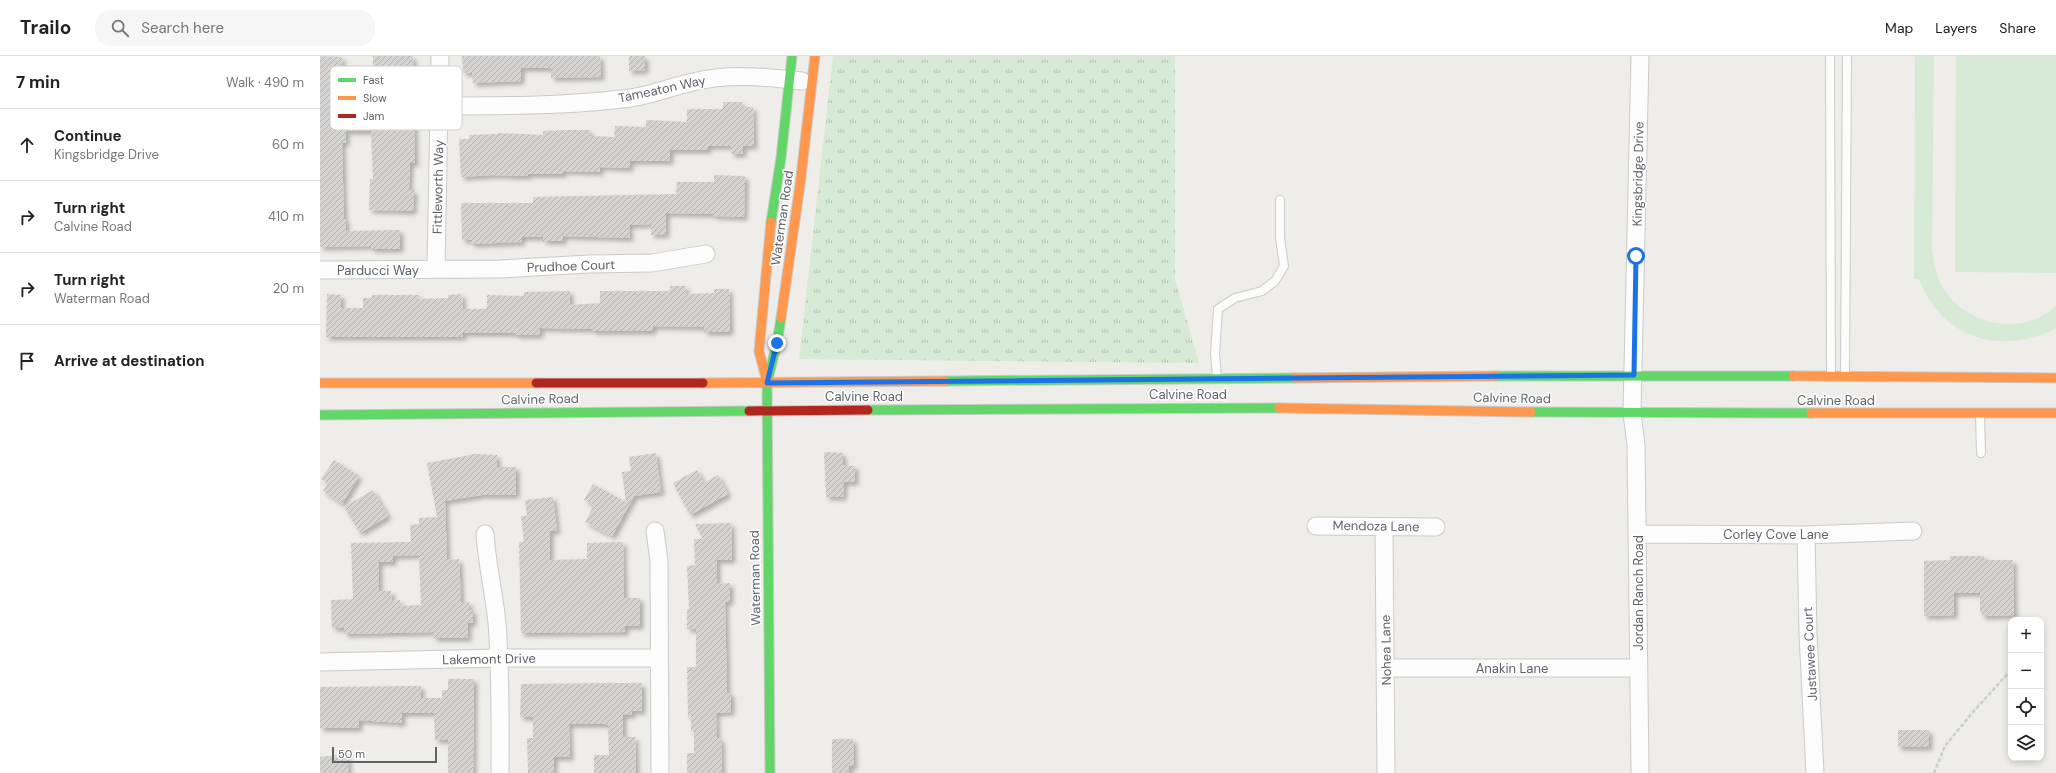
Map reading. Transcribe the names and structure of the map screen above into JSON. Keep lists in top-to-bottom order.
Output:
{
  "streets": {
    "main road": ["Waterman Road", "Calvine Road"],
    "street": [
      "Tameaton Way",
      "Kingsbridge Drive",
      "Fittleworth Way",
      "Prudhoe Court",
      "Parducci Way",
      "Mendoza Lane",
      "Corley Cove Lane",
      "Jordan Ranch Road",
      "Nohea Lane",
      "Justawee Court",
      "Lakemont Drive",
      "Anakin Lane"
    ]
  },
  "crossings": [
    ["Tameaton Way", "Waterman Road"],
    ["Kingsbridge Drive", "Calvine Road"],
    ["Kingsbridge Drive", "Jordan Ranch Road"],
    ["Fittleworth Way", "Prudhoe Court"],
    ["Fittleworth Way", "Parducci Way"],
    ["Waterman Road", "Calvine Road"],
    ["Prudhoe Court", "Parducci Way"],
    ["Calvine Road", "Jordan Ranch Road"],
    ["Mendoza Lane", "Nohea Lane"],
    ["Corley Cove Lane", "Jordan Ranch Road"],
    ["Corley Cove Lane", "Justawee Court"],
    ["Jordan Ranch Road", "Anakin Lane"],
    ["Nohea Lane", "Anakin Lane"]
  ],
  "legend": ["Fast", "Slow", "Jam"],
  "scale_bar": "50 m",
  "page": {
    "header": "Trailo",
    "search": "Search here",
    "nav": ["Map", "Layers", "Share"],
    "heading": ["7 min", "Walk · 490 m"],
    "list": [
      ["Continue", "Kingsbridge Drive", "60 m"],
      ["Turn right", "Calvine Road", "410 m"],
      ["Turn right", "Waterman Road", "20 m"],
      "Arrive at destination"
    ],
    "map_buttons": ["+", "−"],
    "scale": "50 m"
  }
}
